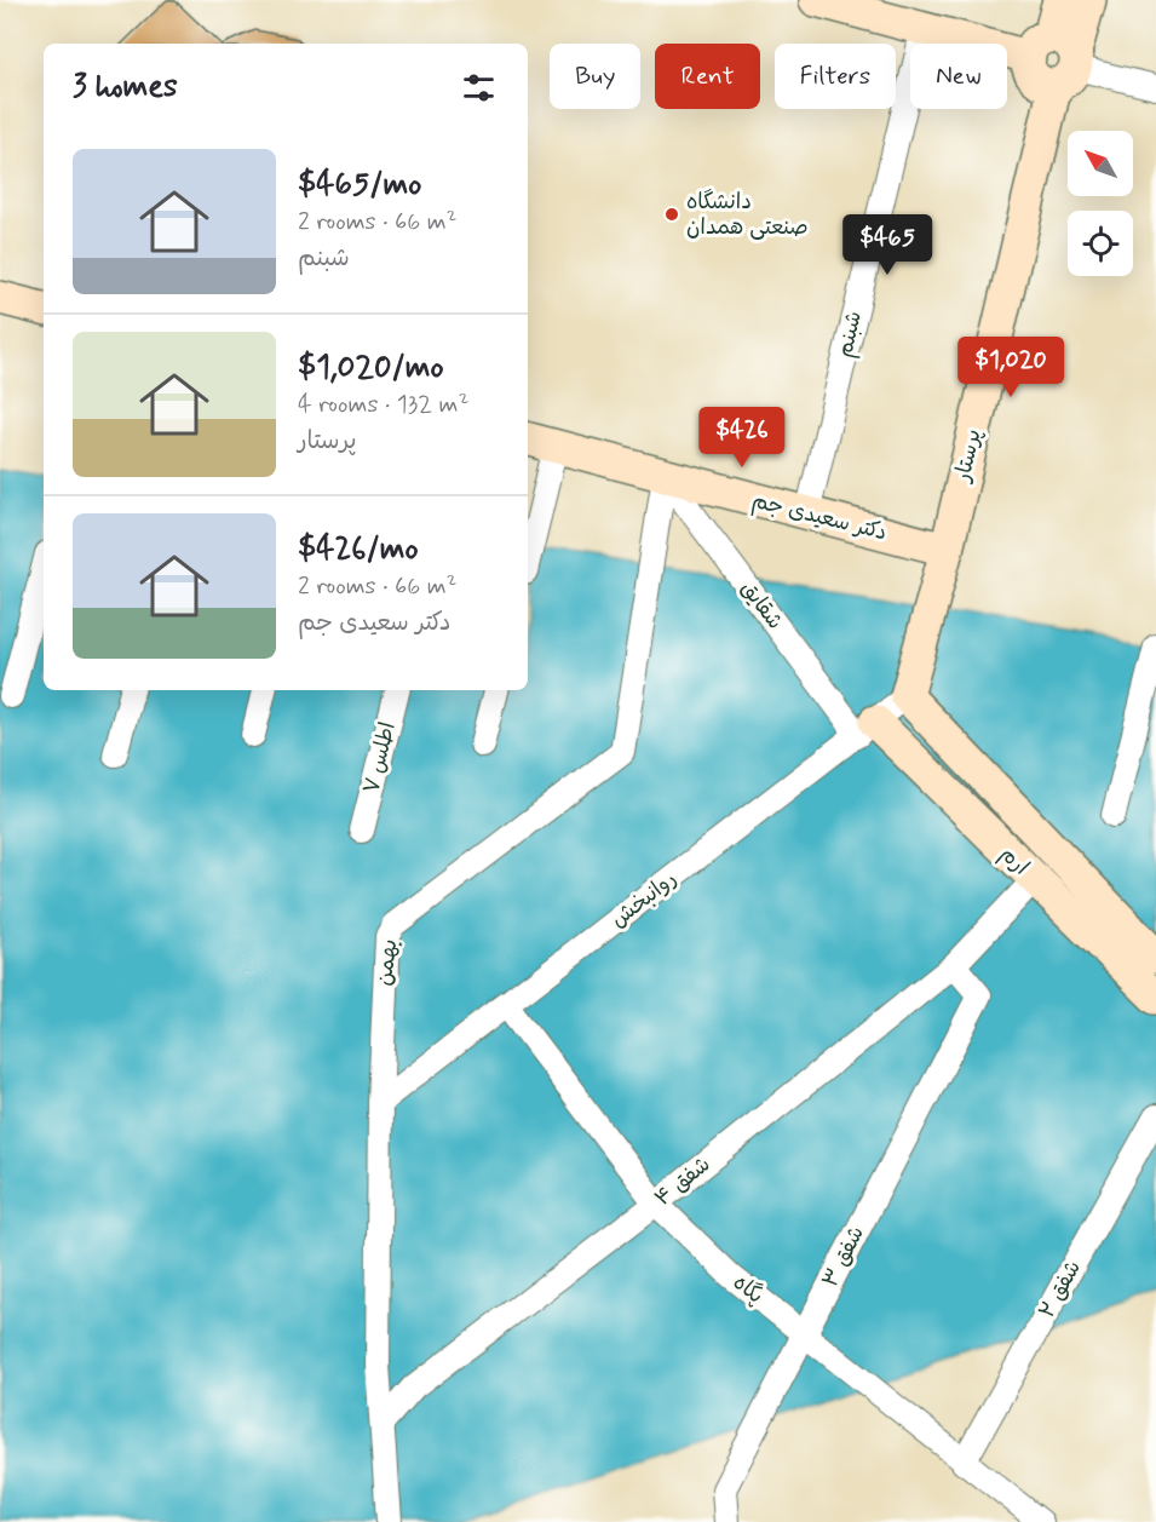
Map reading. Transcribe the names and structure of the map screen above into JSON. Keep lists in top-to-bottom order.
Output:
{
  "streets": {
    "street": [
      "شبنم",
      "پرستار",
      "دکتر سعیدی جم",
      "شقایق",
      "اطلس ۷",
      "ارم",
      "روانبخش",
      "بهمن",
      "شفق ۴",
      "شفق ۳",
      "پگاه",
      "شفق ۲"
    ]
  },
  "crossings": [
    ["شبنم", "دکتر سعیدی جم"],
    ["پرستار", "دکتر سعیدی جم"],
    ["پرستار", "ارم"],
    ["پرستار", "روانبخش"],
    ["دکتر سعیدی جم", "شقایق"],
    ["دکتر سعیدی جم", "بهمن"],
    ["شقایق", "ارم"],
    ["شقایق", "روانبخش"],
    ["شقایق", "بهمن"],
    ["ارم", "روانبخش"],
    ["ارم", "شفق ۴"],
    ["روانبخش", "بهمن"],
    ["روانبخش", "پگاه"],
    ["بهمن", "شفق ۴"],
    ["شفق ۴", "شفق ۳"],
    ["شفق ۴", "پگاه"],
    ["شفق ۳", "پگاه"],
    ["پگاه", "شفق ۲"]
  ],
  "places": ["دانشگاه صنعتی همدان"],
  "north": "top left",
  "page": {
    "chip": [
      "Buy",
      "Rent",
      "Filters",
      "New"
    ],
    "heading": "3 homes",
    "list": [
      {
        "name": "$465/mo",
        "note": "2 rooms · 66 m² · شبنم"
      },
      {
        "name": "$1,020/mo",
        "note": "4 rooms · 132 m² · پرستار"
      },
      {
        "name": "$426/mo",
        "note": "2 rooms · 66 m² · دکتر سعیدی جم"
      }
    ],
    "price": ["$465", "$1,020", "$426"]
  }
}
